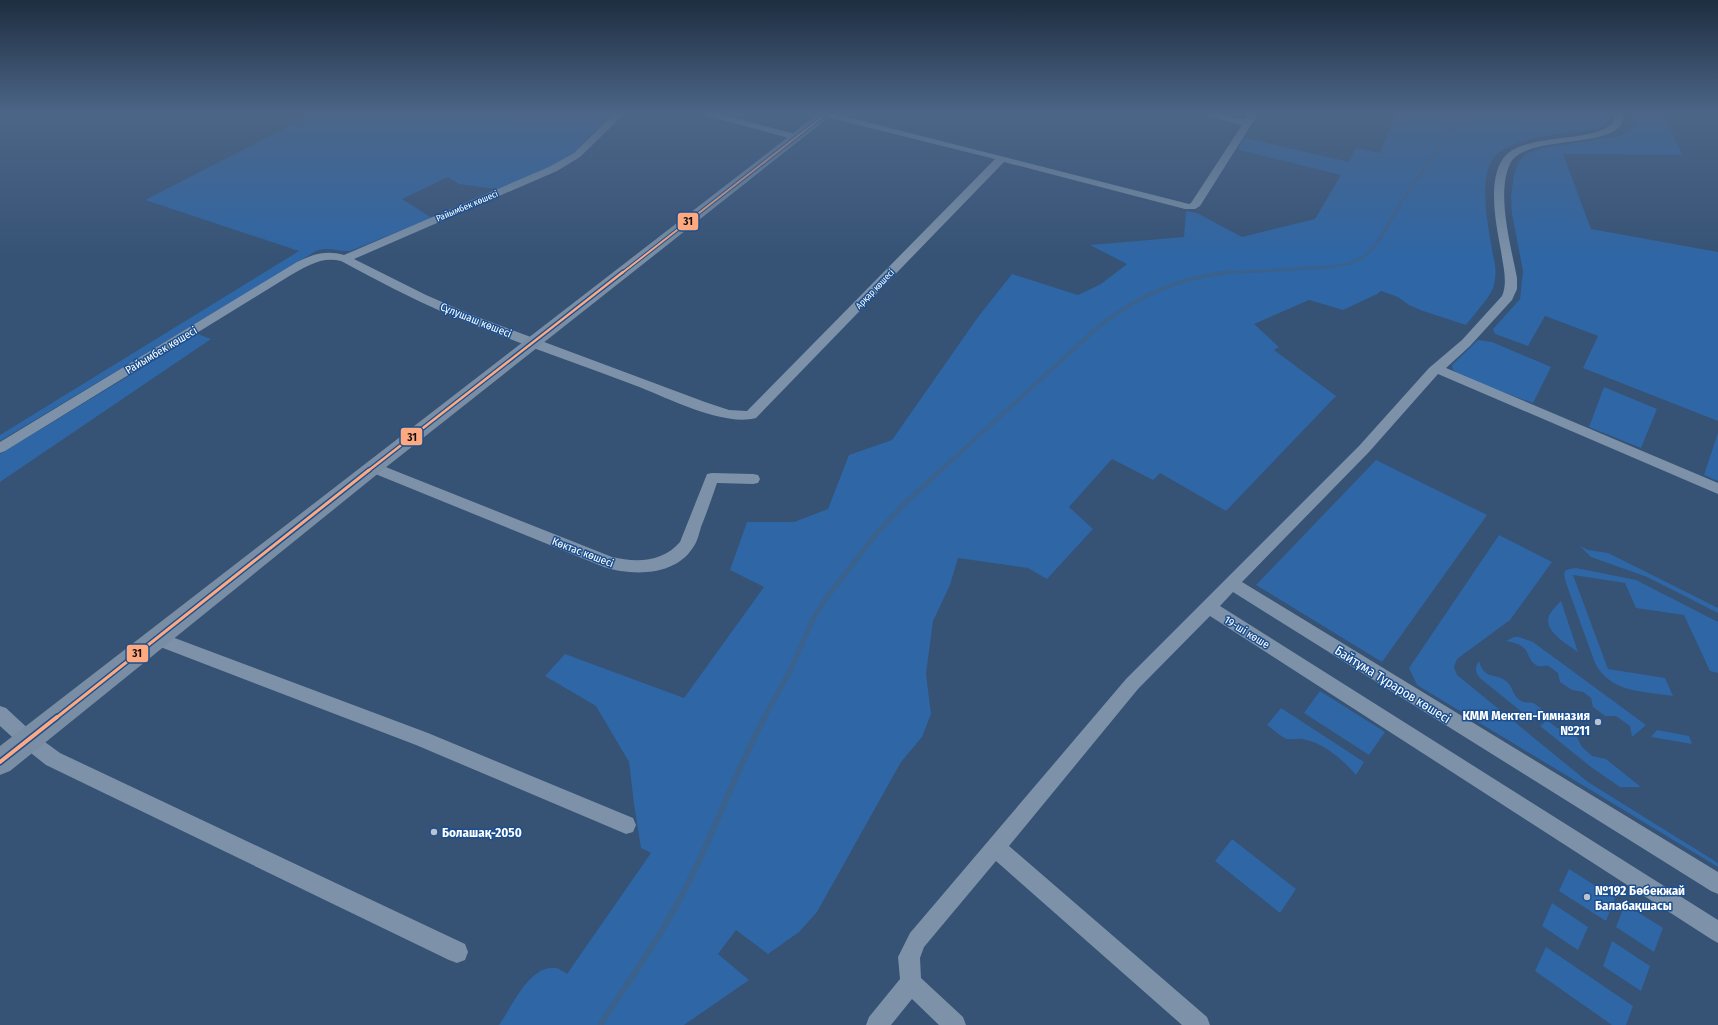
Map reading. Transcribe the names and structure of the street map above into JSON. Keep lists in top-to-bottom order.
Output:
{
  "streets": {
    "street": [
      "Райымбек көшесі",
      "Арқар көшесі",
      "Сұлушаш көшесі",
      "Көктас көшесі",
      "19-ші көше",
      "Байтұма Тұраров көшесі"
    ]
  },
  "crossings": [
    ["Райымбек көшесі", "Сұлушаш көшесі"],
    ["Арқар көшесі", "Сұлушаш көшесі"]
  ],
  "places": ["КММ Мектеп-Гимназия №211", "Болашақ-2050", "№192 Бөбекжай Балабақшасы"],
  "lines": ["transit line 31"]
}
